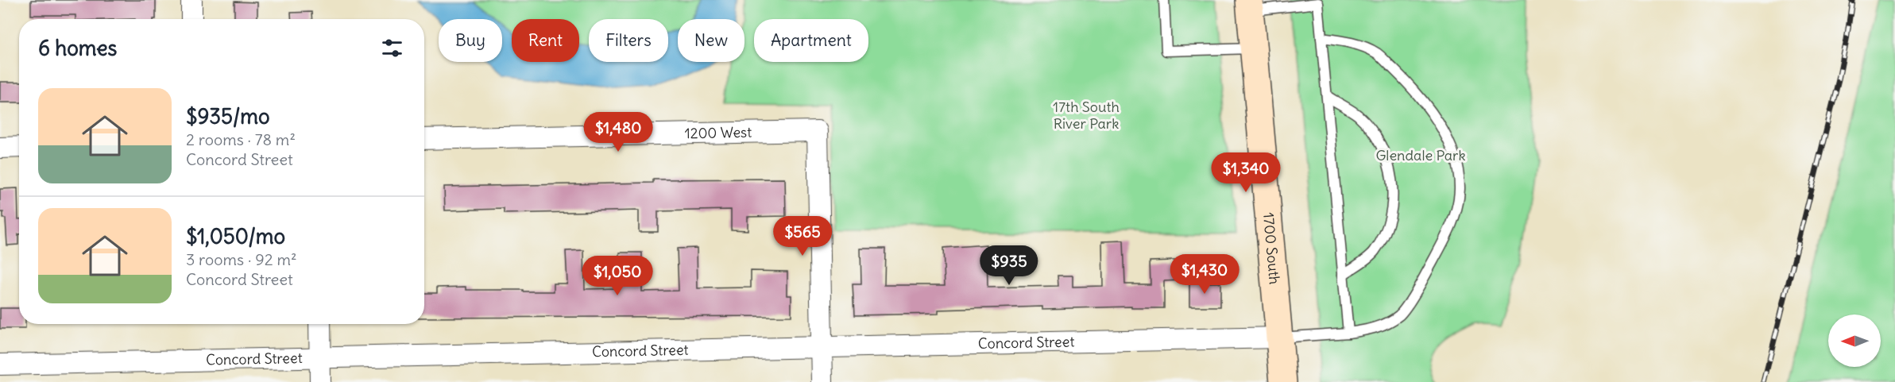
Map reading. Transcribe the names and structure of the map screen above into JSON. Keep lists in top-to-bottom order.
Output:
{
  "streets": {
    "street": ["1200 West", "1700 South", "Concord Street"]
  },
  "crossings": [
    ["1200 West", "Concord Street"],
    ["1700 South", "Concord Street"]
  ],
  "parks": ["17th South River Park", "Glendale Park"],
  "north": "left",
  "page": {
    "chip": [
      "Buy",
      "Rent",
      "Filters",
      "New",
      "Apartment"
    ],
    "heading": "6 homes",
    "list": [
      {
        "name": "$935/mo",
        "note": "2 rooms · 78 m² · Concord Street"
      },
      {
        "name": "$1,050/mo",
        "note": "3 rooms · 92 m² · Concord Street"
      }
    ],
    "price": [
      "$1,480",
      "$1,340",
      "$565",
      "$935",
      "$1,430",
      "$1,050"
    ]
  }
}
